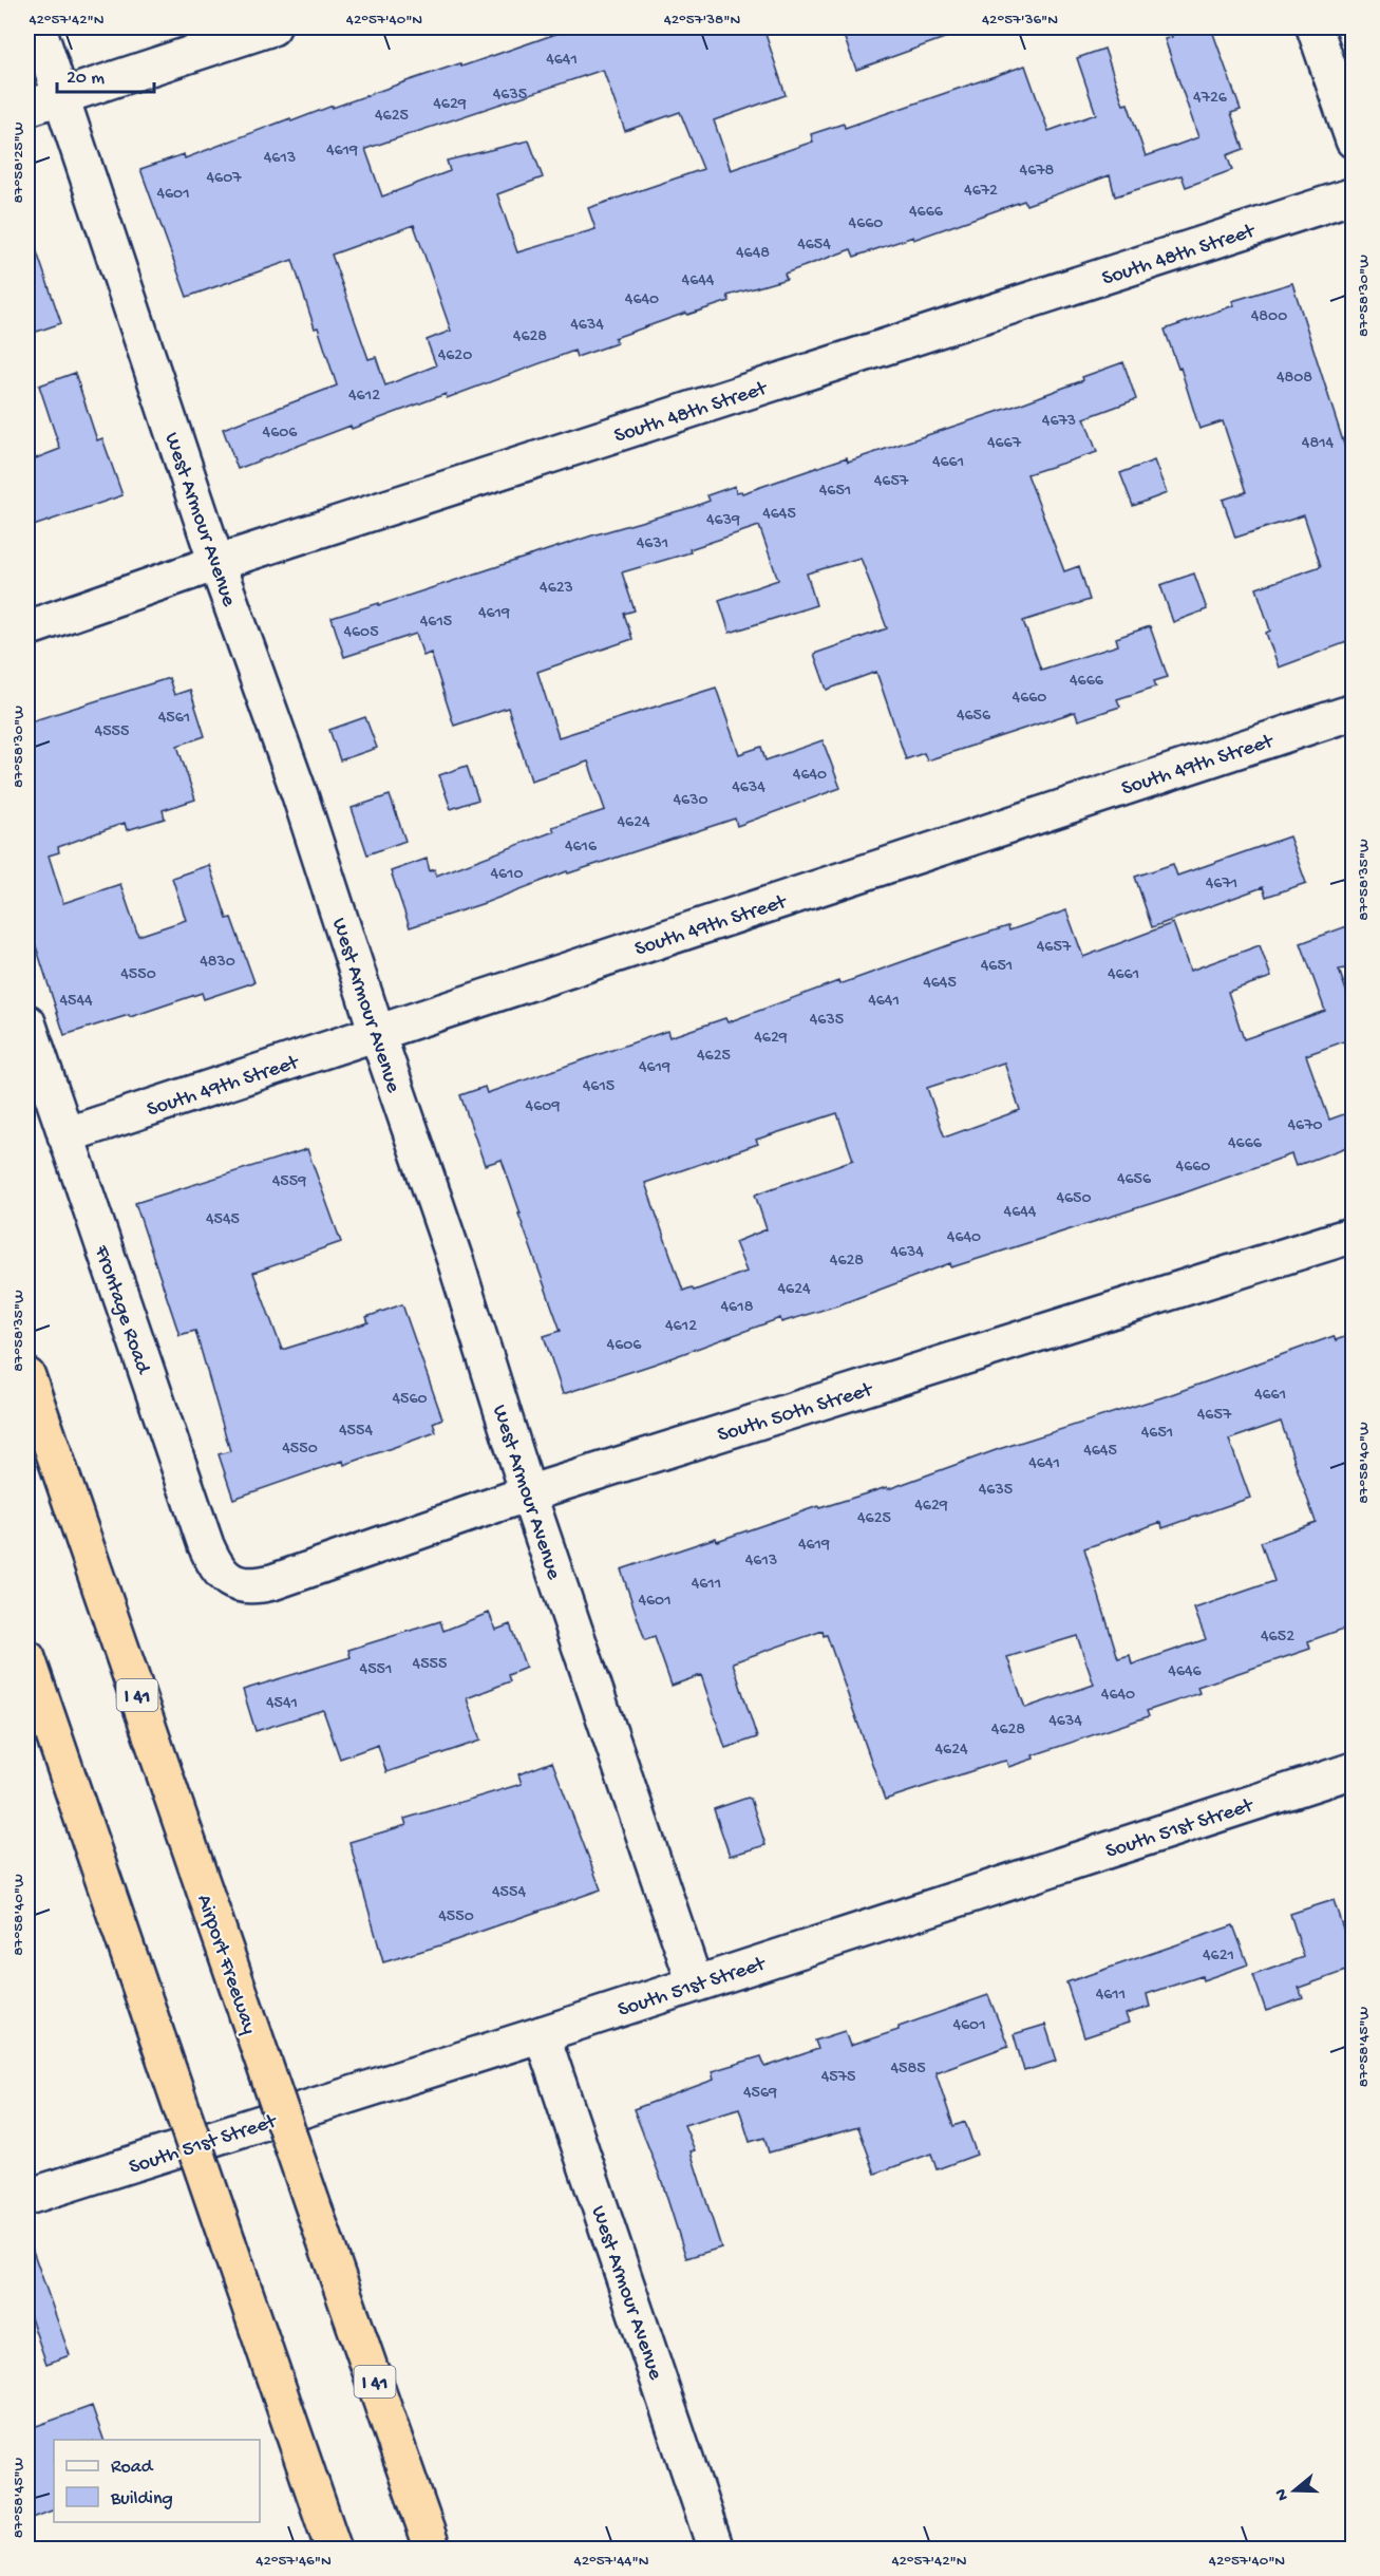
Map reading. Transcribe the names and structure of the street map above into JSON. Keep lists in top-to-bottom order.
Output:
{
  "streets": {
    "highway": ["I 41", "Airport Freeway"],
    "street": [
      "South 48th Street",
      "West Armour Avenue",
      "South 49th Street",
      "Frontage Road",
      "South 50th Street",
      "South 51st Street"
    ]
  },
  "crossings": [
    ["South 48th Street", "West Armour Avenue"],
    ["West Armour Avenue", "South 49th Street"],
    ["West Armour Avenue", "South 50th Street"],
    ["West Armour Avenue", "South 51st Street"],
    ["South 49th Street", "Frontage Road"],
    ["Frontage Road", "South 50th Street"]
  ],
  "house_numbers": [
    "4641",
    "4635",
    "4726",
    "4629",
    "4625",
    "4619",
    "4613",
    "4678",
    "4607",
    "4672",
    "4601",
    "4666",
    "4660",
    "4654",
    "4648",
    "4644",
    "4640",
    "4800",
    "4634",
    "4628",
    "4620",
    "4808",
    "4612",
    "4673",
    "4606",
    "4667",
    "4814",
    "4661",
    "4657",
    "4651",
    "4645",
    "4639",
    "4631",
    "4623",
    "4619",
    "4615",
    "4605",
    "4666",
    "4660",
    "4656",
    "4561",
    "4555",
    "4640",
    "4634",
    "4630",
    "4624",
    "4616",
    "4610",
    "4671",
    "4657",
    "4830",
    "4651",
    "4550",
    "4661",
    "4645",
    "4544",
    "4641",
    "4635",
    "4629",
    "4625",
    "4619",
    "4615",
    "4609",
    "4670",
    "4666",
    "4660",
    "4656",
    "4559",
    "4650",
    "4644",
    "4545",
    "4640",
    "4634",
    "4628",
    "4624",
    "4618",
    "4612",
    "4606",
    "4661",
    "4560",
    "4657",
    "4554",
    "4651",
    "4550",
    "4645",
    "4641",
    "4635",
    "4629",
    "4625",
    "4619",
    "4613",
    "4611",
    "4601",
    "4652",
    "4555",
    "4551",
    "4646",
    "4640",
    "4541",
    "4634",
    "4628",
    "4624",
    "4554",
    "4550",
    "4621",
    "4611",
    "4601",
    "4585",
    "4575",
    "4569"
  ],
  "legend": ["Road", "Building"],
  "scale_bar": "20 m",
  "north": "left",
  "coordinates": [
    "42°57'42\"N",
    "42°57'40\"N",
    "42°57'38\"N",
    "42°57'36\"N",
    "87°58'25\"W",
    "87°58'30\"W",
    "87°58'35\"W",
    "87°58'40\"W",
    "87°58'45\"W",
    "42°57'46\"N",
    "42°57'44\"N"
  ]
}
